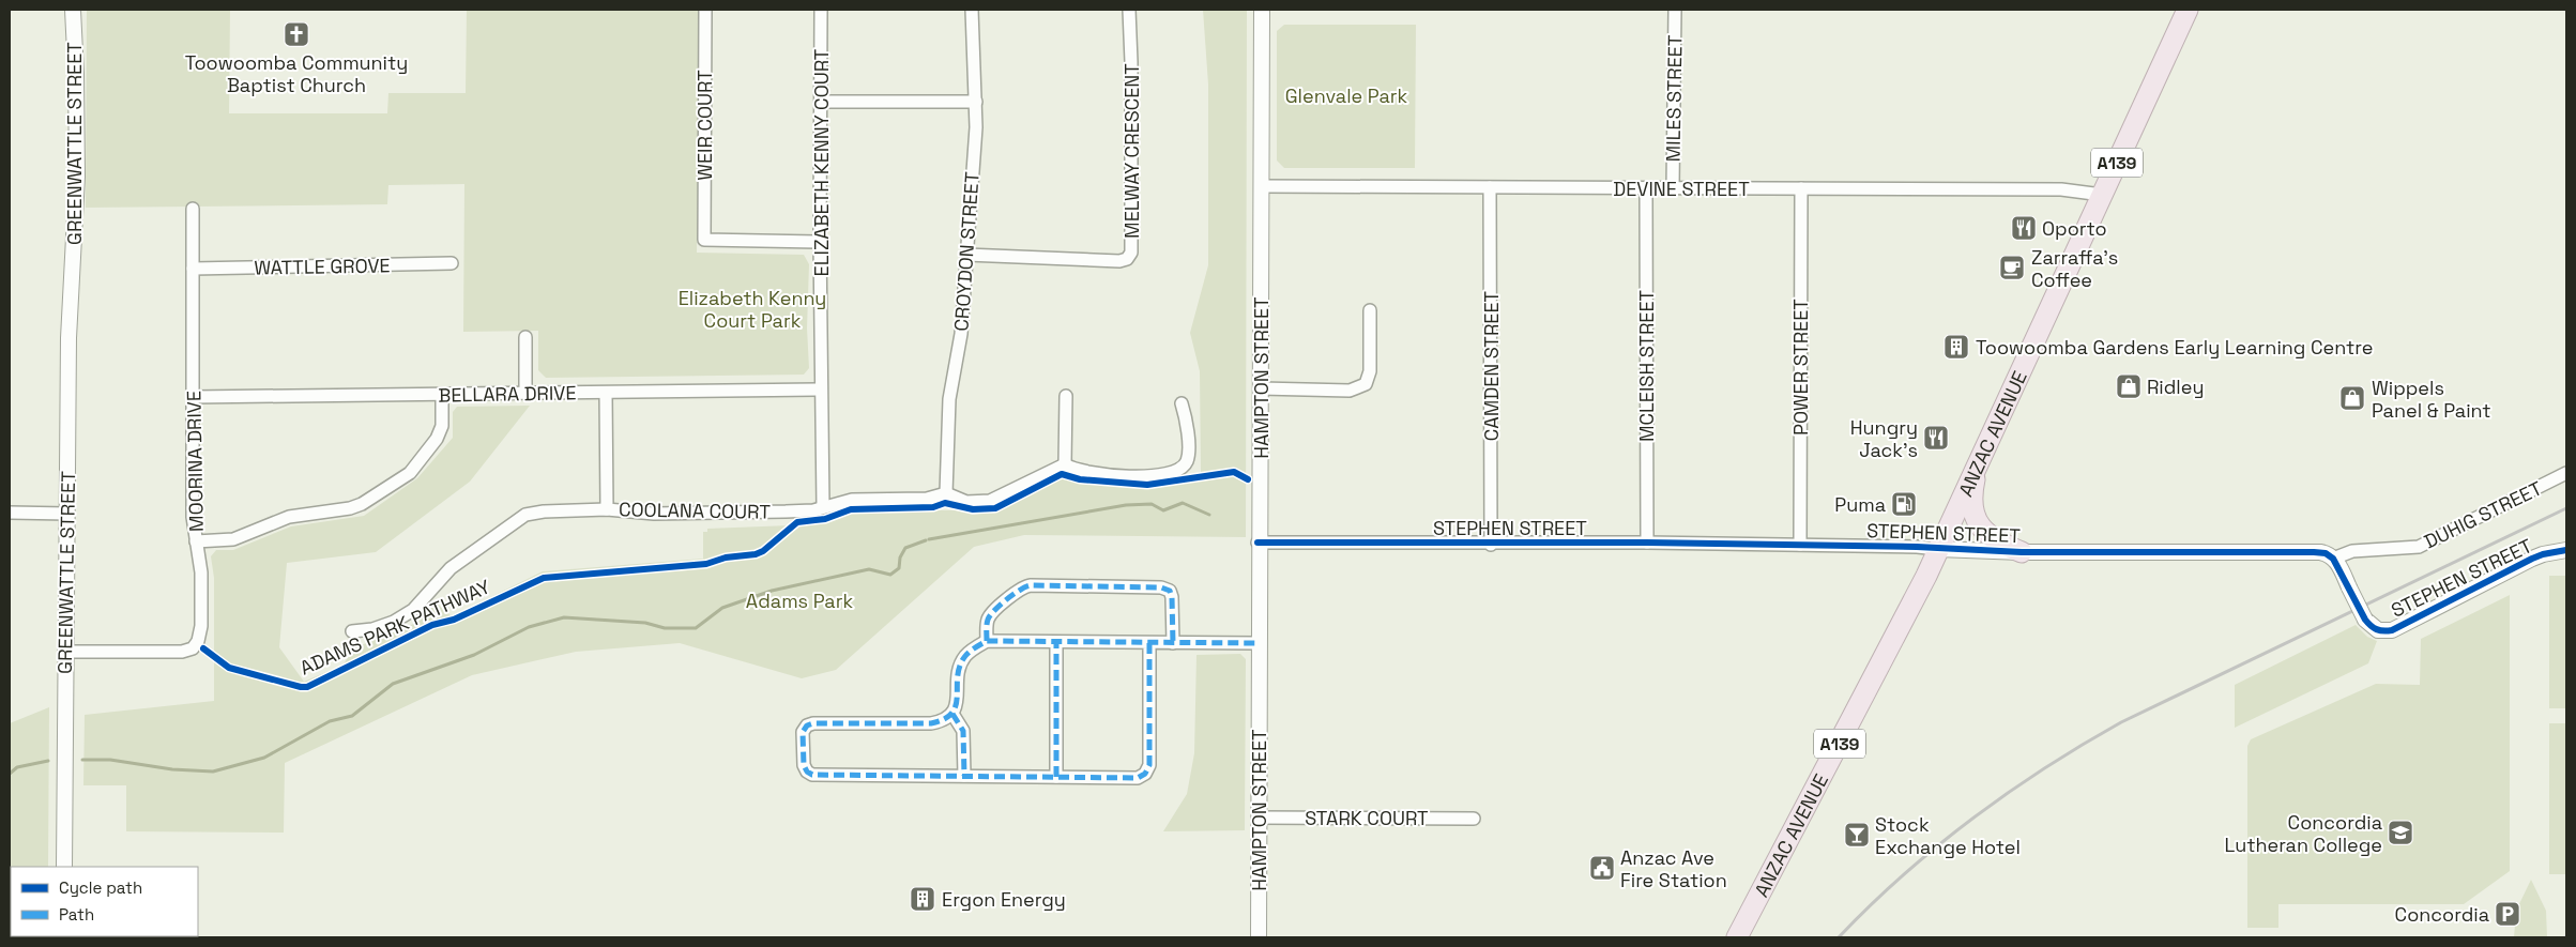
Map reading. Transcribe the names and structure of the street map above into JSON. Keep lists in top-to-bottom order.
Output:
{
  "streets": {
    "highway": ["A139", "ANZAC AVENUE"],
    "street": [
      "MILES STREET",
      "WEIR COURT",
      "GREENWATTLE STREET",
      "MELWAY CRESCENT",
      "ELIZABETH KENNY COURT",
      "DEVINE STREET",
      "CROYDON STREET",
      "WATTLE GROVE",
      "CAMDEN STREET",
      "MCLEISH STREET",
      "POWER STREET",
      "HAMPTON STREET",
      "BELLARA DRIVE",
      "MOORINA DRIVE",
      "COOLANA COURT",
      "DUHIG STREET",
      "STEPHEN STREET",
      "STARK COURT"
    ],
    "cycle path": ["ADAMS PARK PATHWAY"]
  },
  "crossings": [
    ["MILES STREET", "DEVINE STREET"],
    ["WEIR COURT", "ELIZABETH KENNY COURT"],
    ["GREENWATTLE STREET", "MOORINA DRIVE"],
    ["MELWAY CRESCENT", "CROYDON STREET"],
    ["ELIZABETH KENNY COURT", "BELLARA DRIVE"],
    ["ELIZABETH KENNY COURT", "COOLANA COURT"],
    ["DEVINE STREET", "CAMDEN STREET"],
    ["DEVINE STREET", "MCLEISH STREET"],
    ["DEVINE STREET", "POWER STREET"],
    ["DEVINE STREET", "HAMPTON STREET"],
    ["DEVINE STREET", "ANZAC AVENUE"],
    ["CROYDON STREET", "COOLANA COURT"],
    ["WATTLE GROVE", "MOORINA DRIVE"],
    ["CAMDEN STREET", "STEPHEN STREET"],
    ["MCLEISH STREET", "STEPHEN STREET"],
    ["POWER STREET", "STEPHEN STREET"],
    ["HAMPTON STREET", "STEPHEN STREET"],
    ["HAMPTON STREET", "STARK COURT"],
    ["BELLARA DRIVE", "MOORINA DRIVE"],
    ["ANZAC AVENUE", "STEPHEN STREET"],
    ["DUHIG STREET", "STEPHEN STREET"]
  ],
  "parks": ["Glenvale Park", "Elizabeth Kenny Court Park", "Adams Park"],
  "places": {
    "church": ["Toowoomba Community Baptist Church"],
    "restaurant": ["Oporto", "Hungry Jack's"],
    "cafe": ["Zarraffa's Coffee"],
    "building": ["Toowoomba Gardens Early Learning Centre", "Ergon Energy"],
    "shop": ["Ridley", "Wippels Panel & Paint"],
    "fuel station": ["Puma"],
    "school or university": ["Concordia Lutheran College"],
    "bar": ["Stock Exchange Hotel"],
    "public building": ["Anzac Ave Fire Station"],
    "parking": ["Concordia"]
  },
  "legend": ["Cycle path", "Path"]
}
